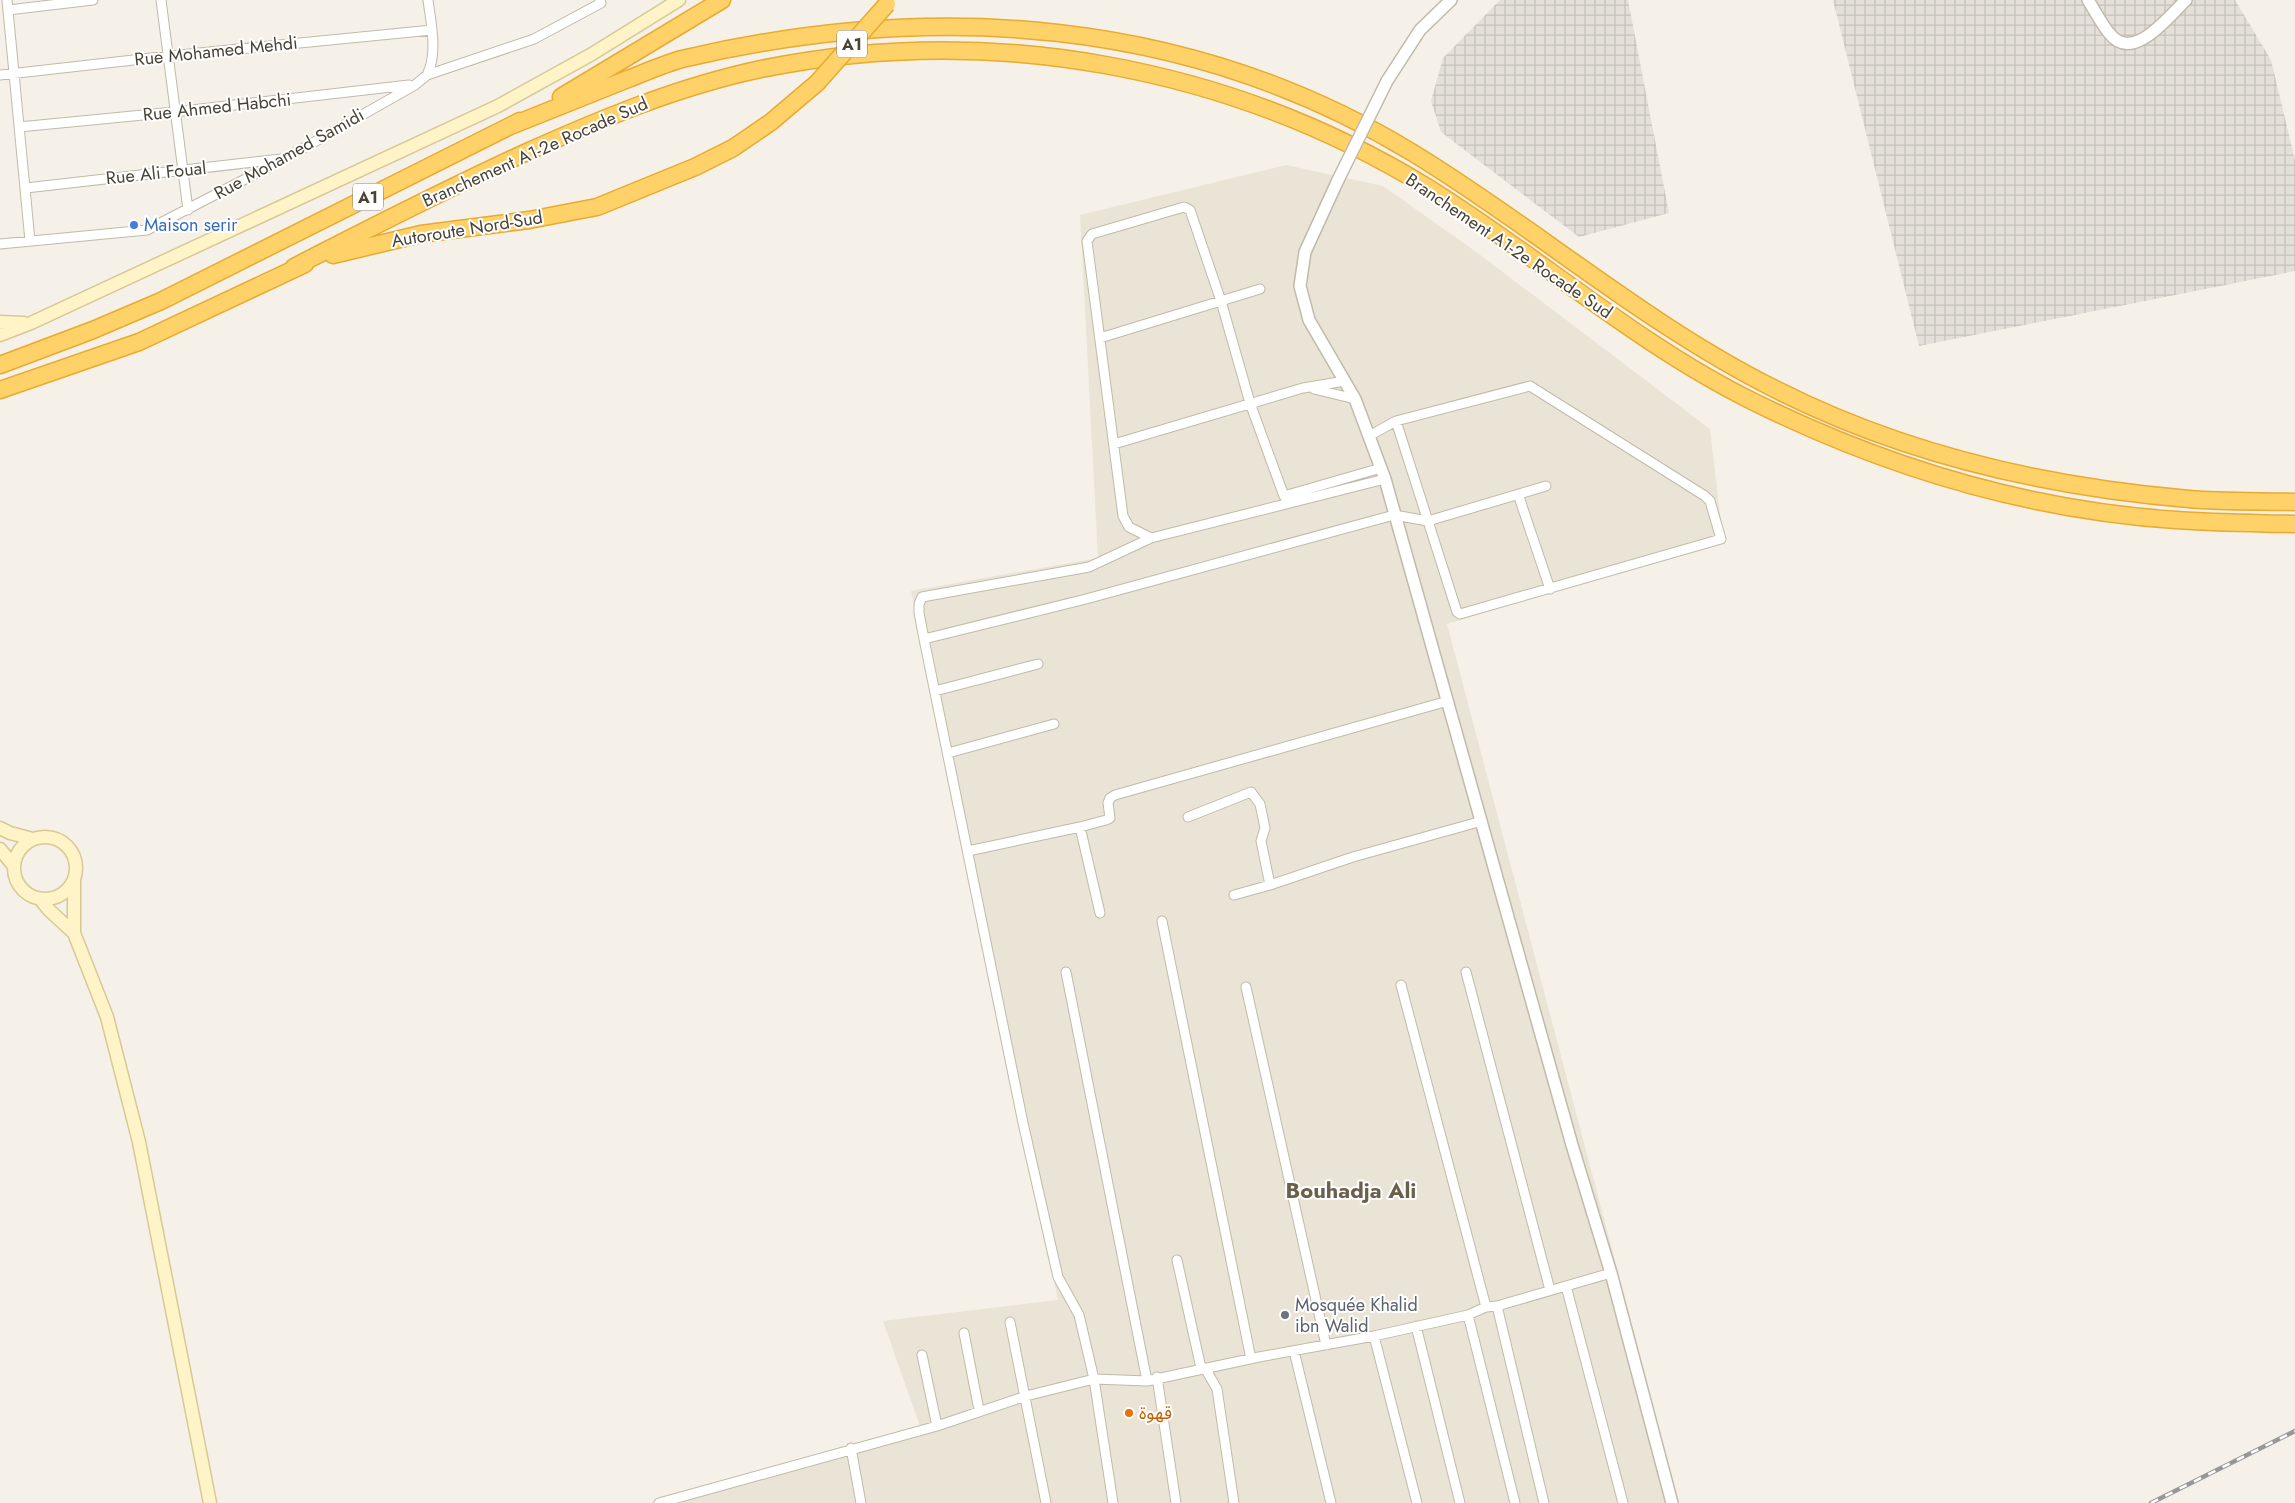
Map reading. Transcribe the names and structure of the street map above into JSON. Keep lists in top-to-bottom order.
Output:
{
  "streets": {
    "highway": ["A1", "Branchement A1-2e Rocade Sud", "Autoroute Nord-Sud"],
    "street": [
      "Rue Mohamed Mehdi",
      "Rue Ahmed Habchi",
      "Rue Mohamed Samidi",
      "Rue Ali Foual"
    ]
  },
  "crossings": [
    ["A1", "Branchement A1-2e Rocade Sud"],
    ["Rue Ahmed Habchi", "Rue Mohamed Samidi"],
    ["Branchement A1-2e Rocade Sud", "Autoroute Nord-Sud"],
    ["Rue Mohamed Samidi", "Rue Ali Foual"]
  ],
  "districts": ["Bouhadja Ali"],
  "places": ["Maison serir", "Mosquée Khalid ibn Walid", "قهوة"]
}
